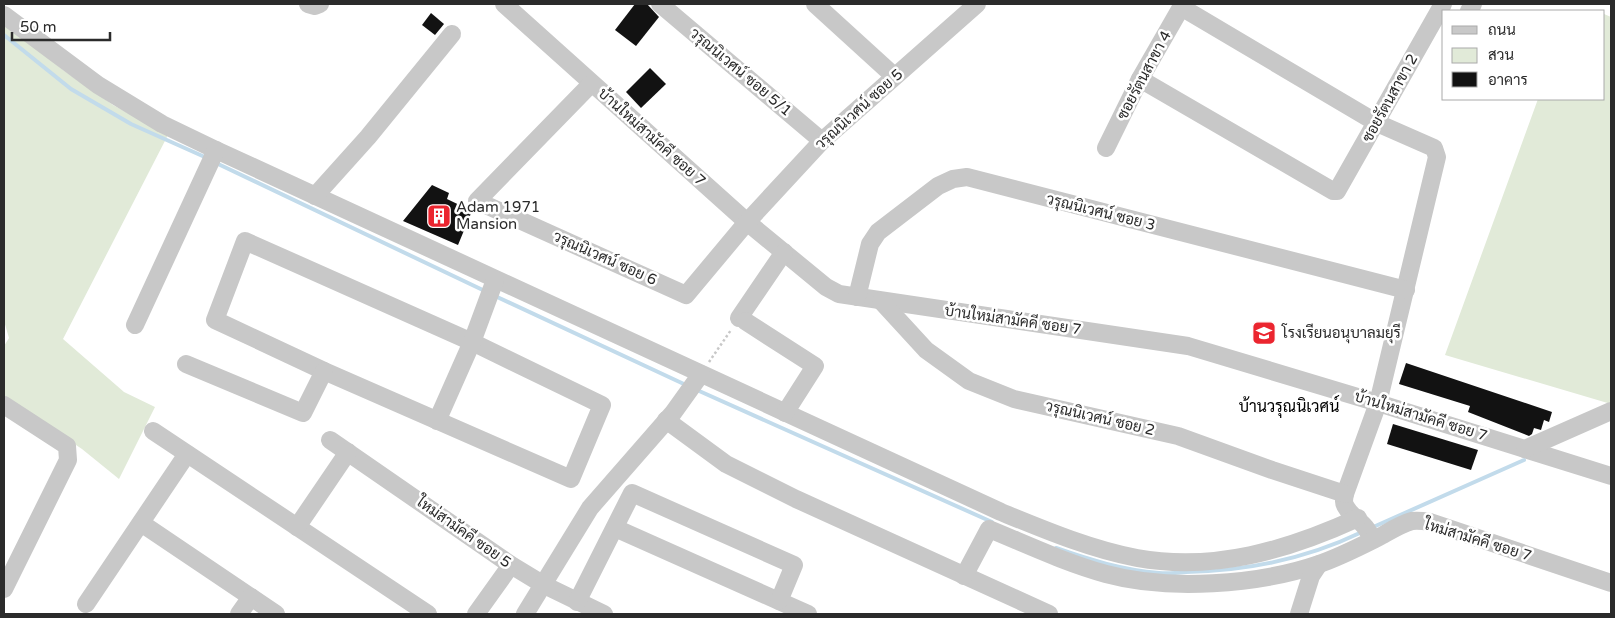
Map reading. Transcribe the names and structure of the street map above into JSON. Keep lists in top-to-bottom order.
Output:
{
  "streets": {
    "street": [
      "วรุณนิเวศน์ ซอย 5/1",
      "ซอยรัตนสาขา 4",
      "ซอยรัตนสาขา 2",
      "วรุณนิเวศน์ ซอย 5",
      "บ้านใหม่สามัคคี ซอย 7",
      "วรุณนิเวศน์ ซอย 3",
      "วรุณนิเวศน์ ซอย 6",
      "วรุณนิเวศน์ ซอย 2",
      "ใหม่สามัคคี ซอย 5",
      "ใหม่สามัคคี ซอย 7"
    ]
  },
  "crossings": [
    ["วรุณนิเวศน์ ซอย 5/1", "วรุณนิเวศน์ ซอย 5"],
    ["ซอยรัตนสาขา 4", "ซอยรัตนสาขา 2"],
    ["วรุณนิเวศน์ ซอย 5", "บ้านใหม่สามัคคี ซอย 7"],
    ["วรุณนิเวศน์ ซอย 5", "วรุณนิเวศน์ ซอย 6"],
    ["บ้านใหม่สามัคคี ซอย 7", "วรุณนิเวศน์ ซอย 3"],
    ["บ้านใหม่สามัคคี ซอย 7", "วรุณนิเวศน์ ซอย 6"],
    ["บ้านใหม่สามัคคี ซอย 7", "วรุณนิเวศน์ ซอย 2"]
  ],
  "districts": ["บ้านวรุณนิเวศน์"],
  "places": {
    "building": ["Adam 1971 Mansion"],
    "school or university": ["โรงเรียนอนุบาลมยุรี"]
  },
  "legend": ["ถนน", "สวน", "อาคาร"],
  "scale_bar": "50 m"
}
